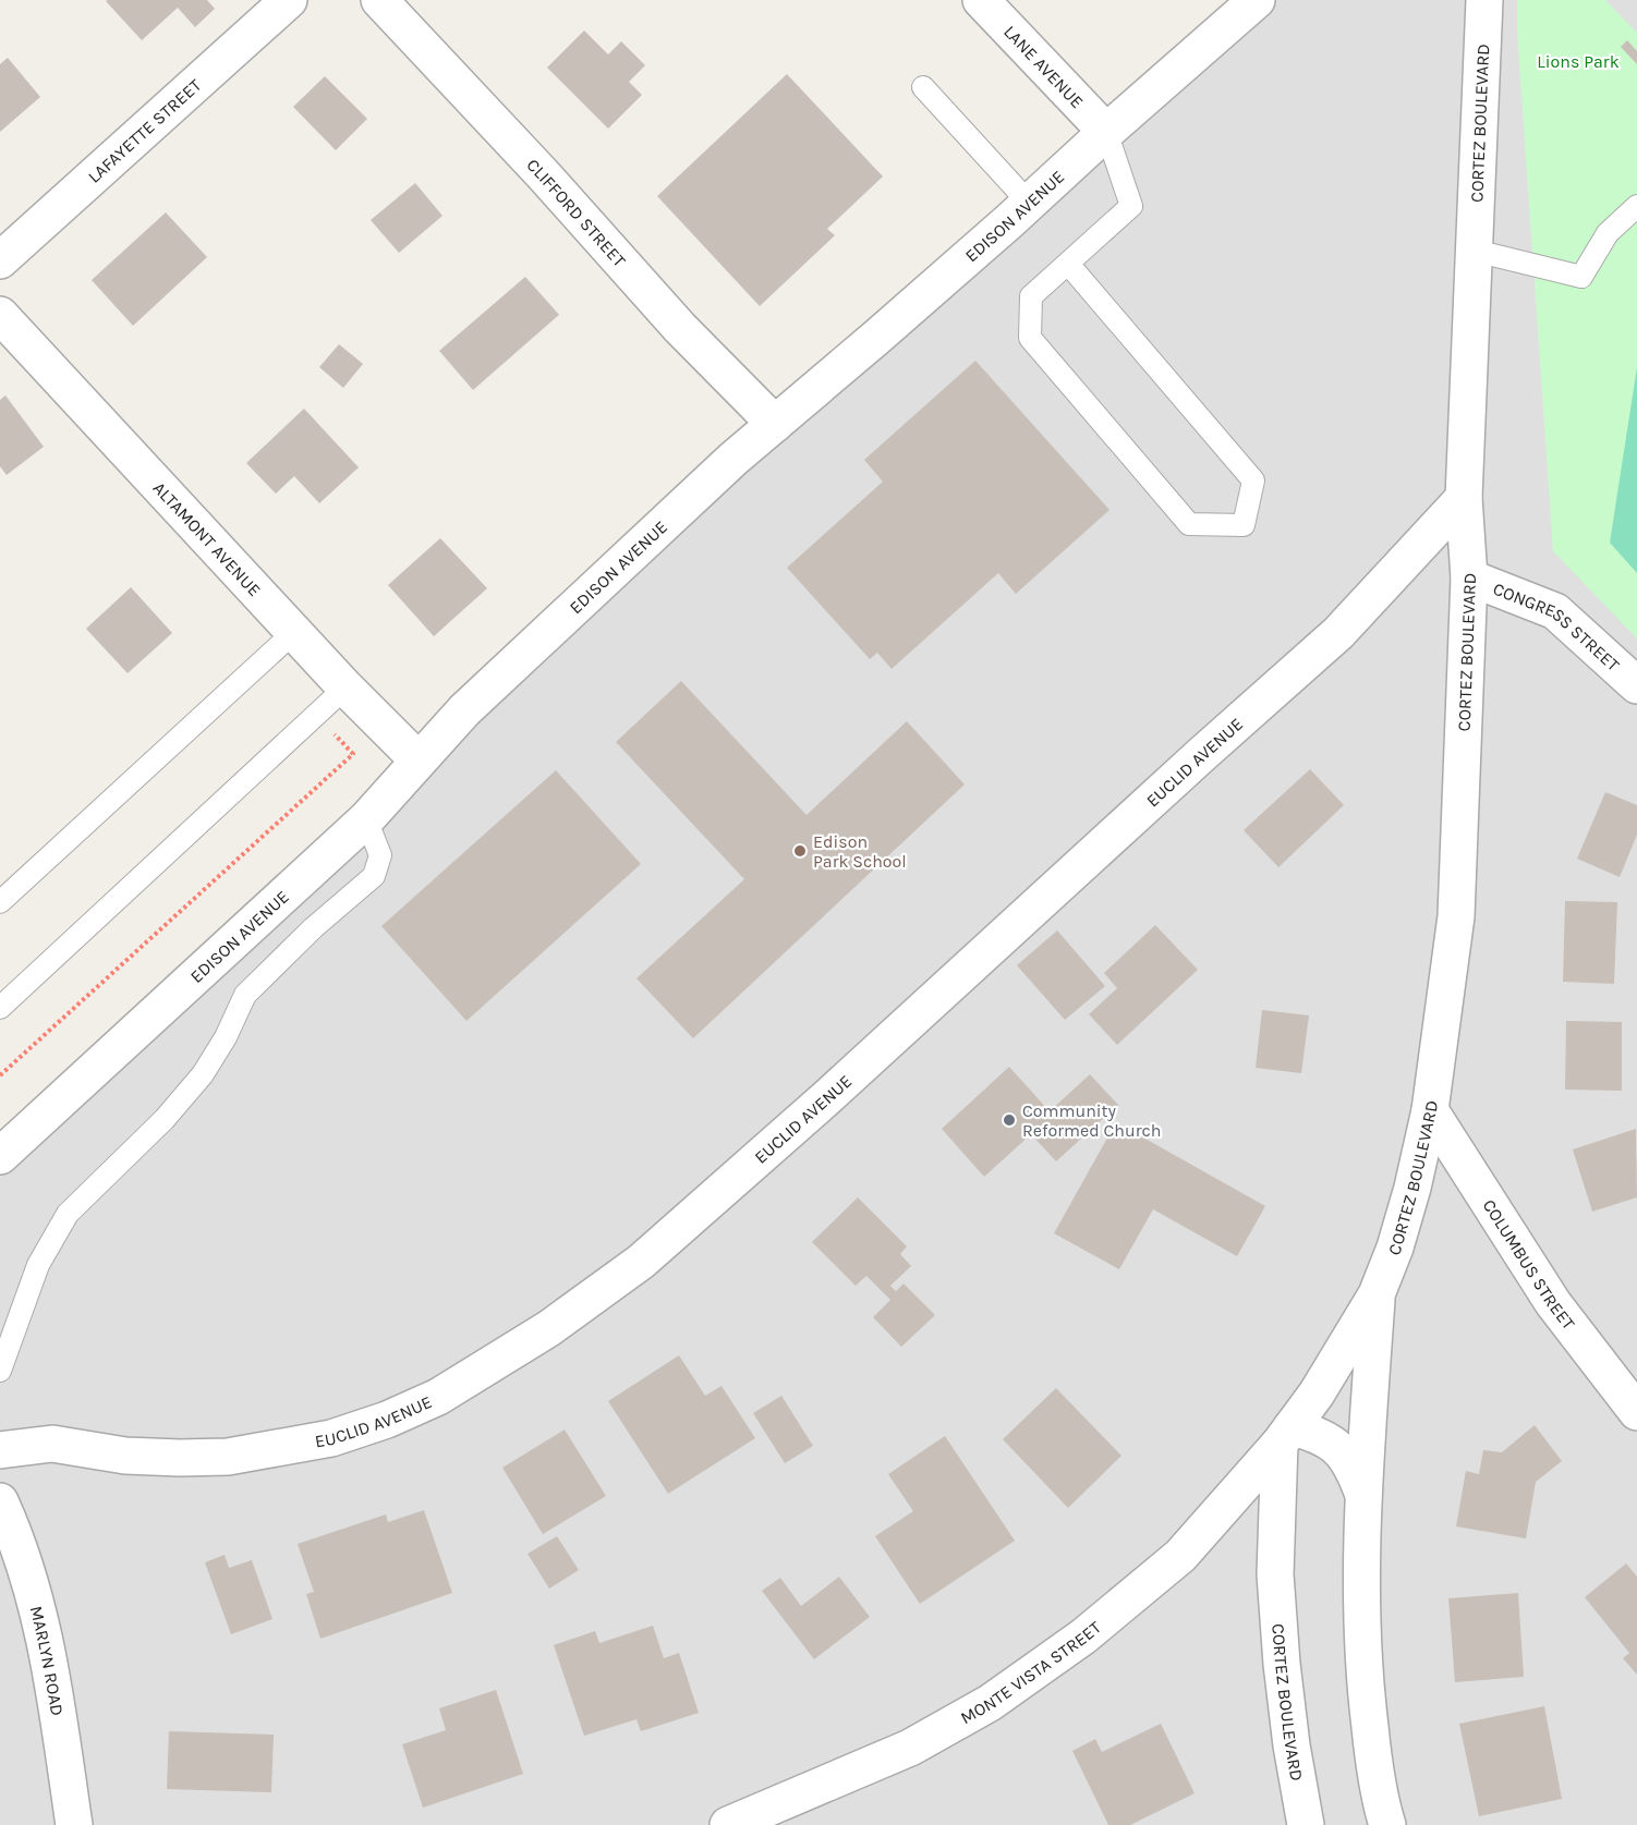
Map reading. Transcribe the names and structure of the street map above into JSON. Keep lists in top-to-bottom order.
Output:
{
  "streets": {
    "street": [
      "LANE AVENUE",
      "CORTEZ BOULEVARD",
      "LAFAYETTE STREET",
      "CLIFFORD STREET",
      "EDISON AVENUE",
      "ALTAMONT AVENUE",
      "CONGRESS STREET",
      "EUCLID AVENUE",
      "COLUMBUS STREET",
      "MARLYN ROAD",
      "MONTE VISTA STREET"
    ]
  },
  "crossings": [
    ["LANE AVENUE", "EDISON AVENUE"],
    ["CORTEZ BOULEVARD", "CONGRESS STREET"],
    ["CORTEZ BOULEVARD", "EUCLID AVENUE"],
    ["CORTEZ BOULEVARD", "COLUMBUS STREET"],
    ["CORTEZ BOULEVARD", "MONTE VISTA STREET"],
    ["CLIFFORD STREET", "EDISON AVENUE"],
    ["EDISON AVENUE", "ALTAMONT AVENUE"]
  ],
  "parks": ["Lions Park"],
  "places": ["Edison Park School", "Community Reformed Church"]
}
